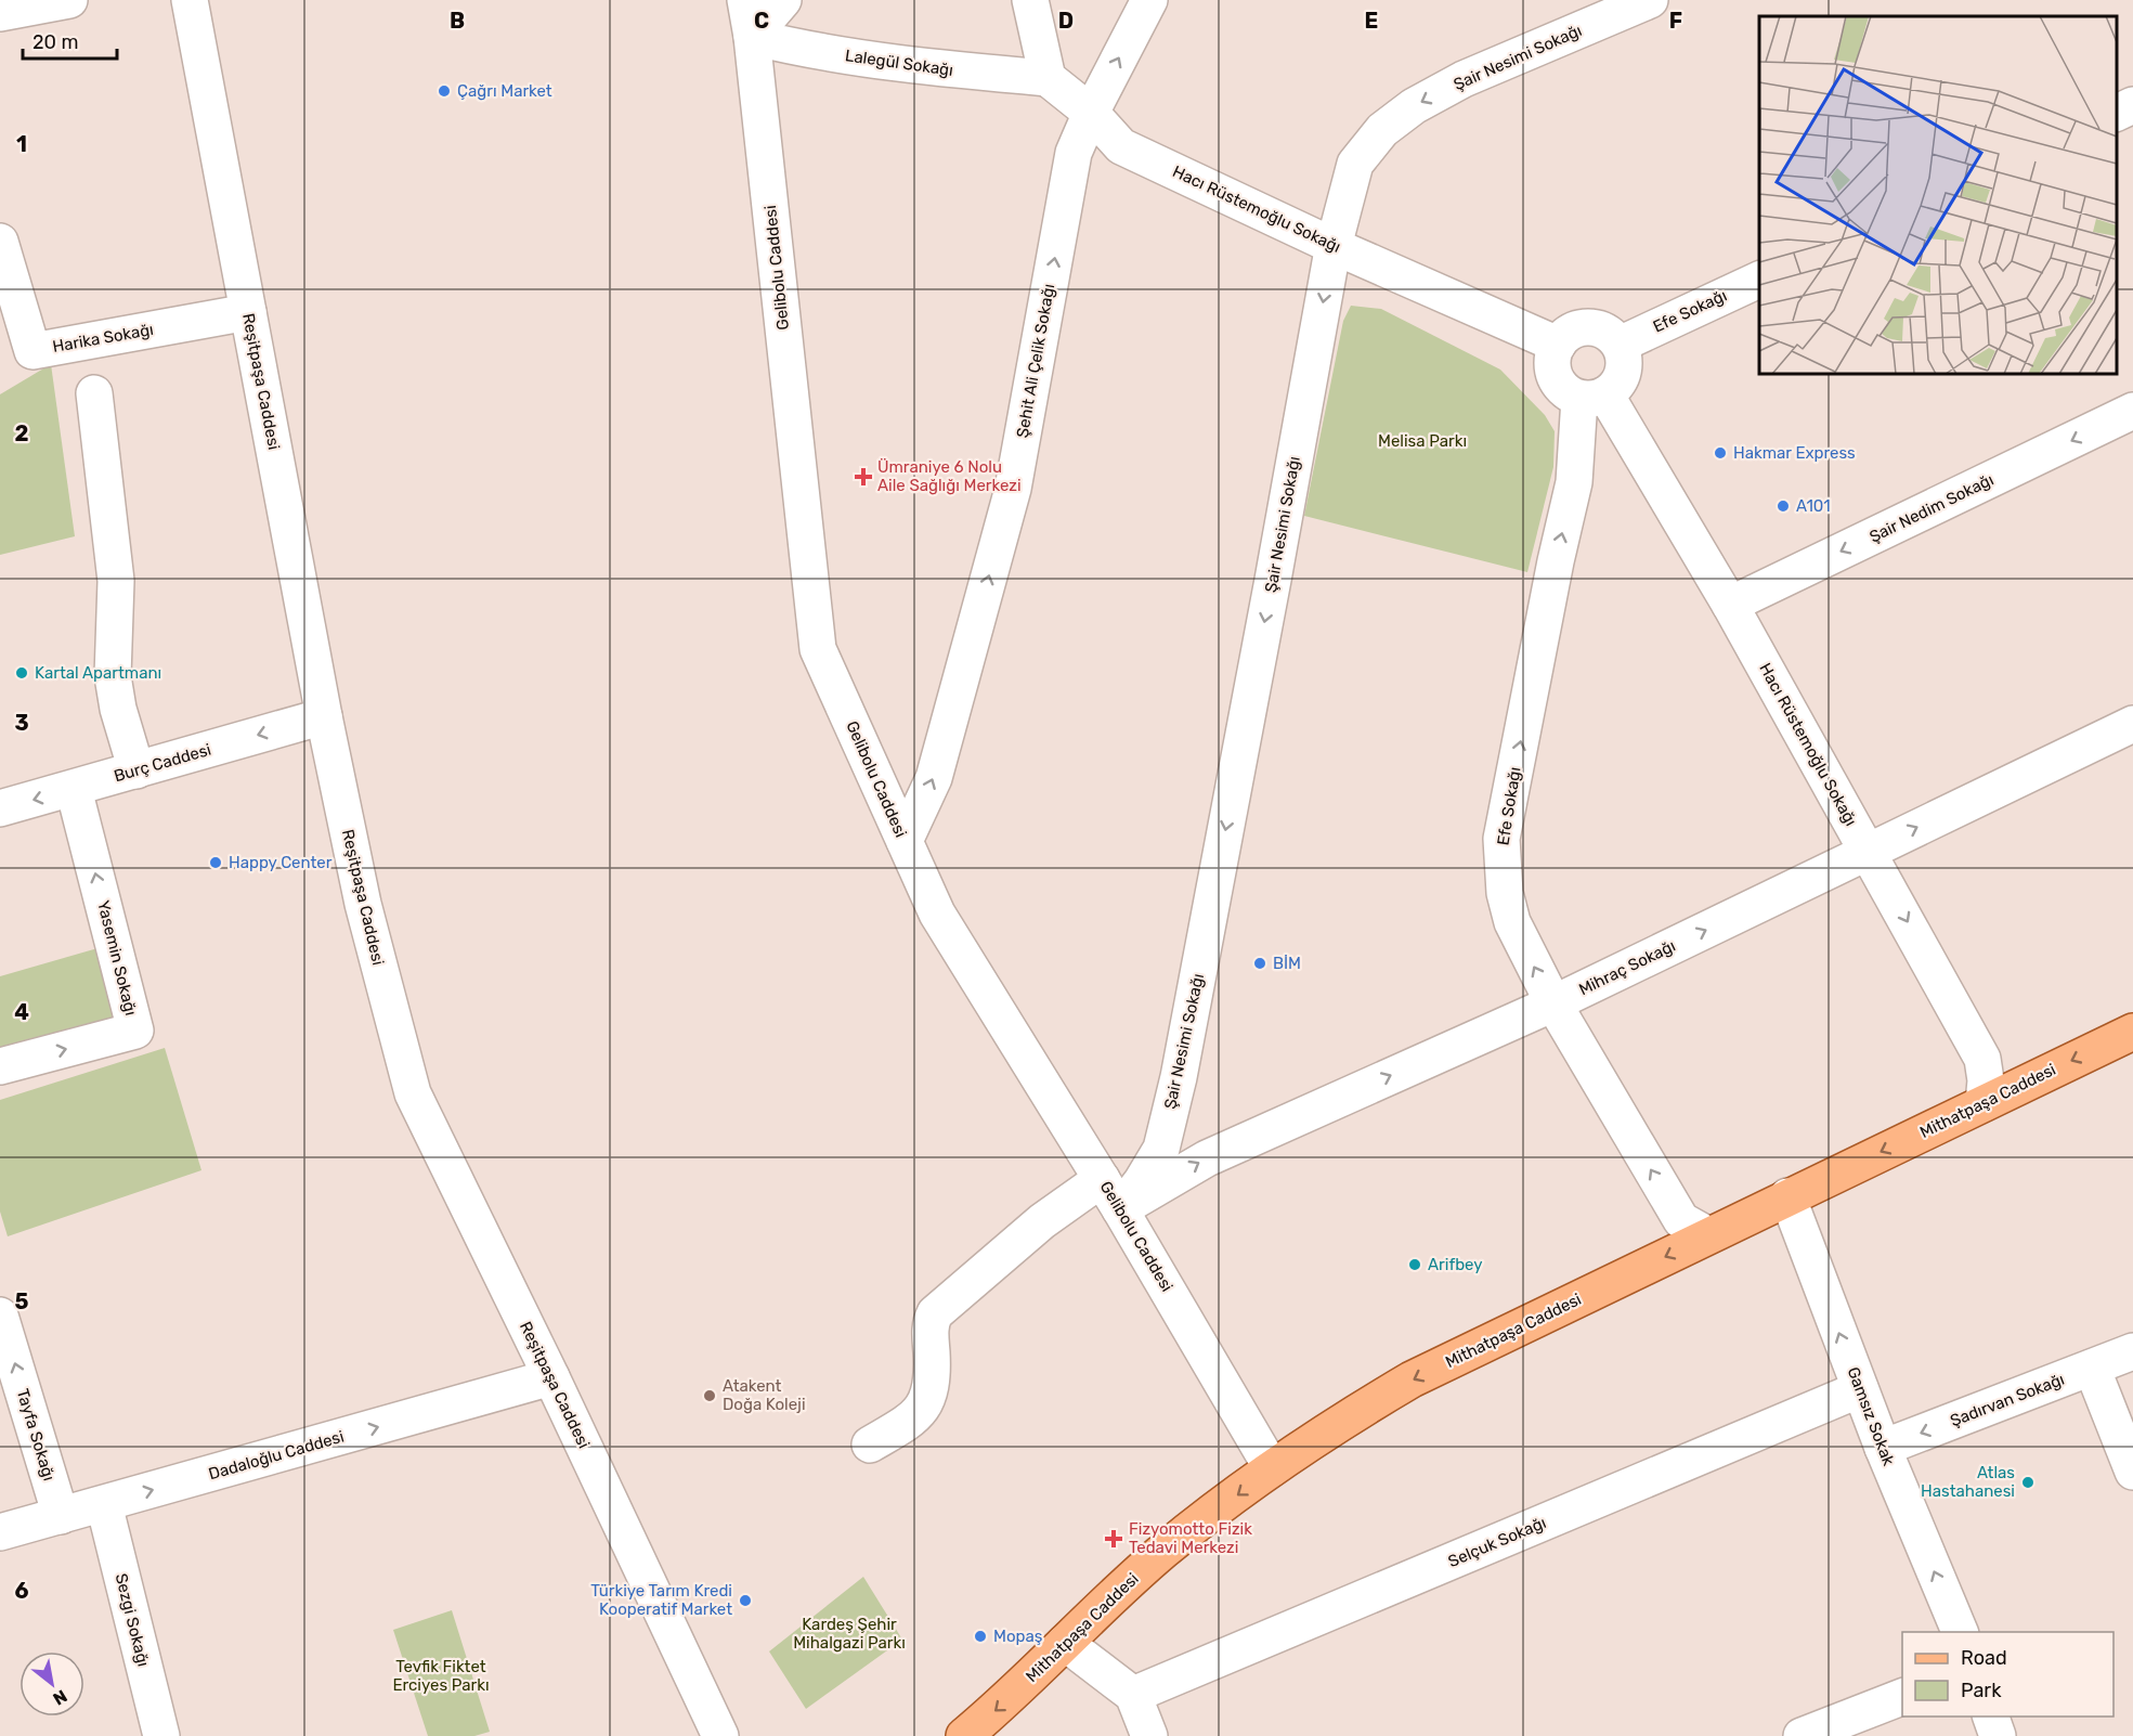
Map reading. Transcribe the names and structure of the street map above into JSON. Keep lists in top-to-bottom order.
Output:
{
  "streets": {
    "main road": ["Mithatpaşa Caddesi"],
    "street": [
      "Şair Nesimi Sokağı",
      "Lalegül Sokağı",
      "Hacı Rüstemoğlu Sokağı",
      "Gelibolu Caddesi",
      "Efe Sokağı",
      "Harika Sokağı",
      "Şehit Ali Çelik Sokağı",
      "Reşitpaşa Caddesi",
      "Şair Nedim Sokağı",
      "Burç Caddesi",
      "Yasemin Sokağı",
      "Mihraç Sokağı",
      "Şadırvan Sokağı",
      "Gamsız Sokak",
      "Tayfa Sokağı",
      "Dadaloğlu Caddesi",
      "Selçuk Sokağı",
      "Sezgi Sokağı"
    ]
  },
  "crossings": [
    ["Şair Nesimi Sokağı", "Hacı Rüstemoğlu Sokağı"],
    ["Şair Nesimi Sokağı", "Gelibolu Caddesi"],
    ["Şair Nesimi Sokağı", "Mihraç Sokağı"],
    ["Lalegül Sokağı", "Hacı Rüstemoğlu Sokağı"],
    ["Lalegül Sokağı", "Gelibolu Caddesi"],
    ["Hacı Rüstemoğlu Sokağı", "Efe Sokağı"],
    ["Hacı Rüstemoğlu Sokağı", "Şehit Ali Çelik Sokağı"],
    ["Hacı Rüstemoğlu Sokağı", "Şair Nedim Sokağı"],
    ["Hacı Rüstemoğlu Sokağı", "Mihraç Sokağı"],
    ["Hacı Rüstemoğlu Sokağı", "Mithatpaşa Caddesi"],
    ["Gelibolu Caddesi", "Şehit Ali Çelik Sokağı"],
    ["Gelibolu Caddesi", "Mihraç Sokağı"],
    ["Gelibolu Caddesi", "Mithatpaşa Caddesi"],
    ["Efe Sokağı", "Mihraç Sokağı"],
    ["Efe Sokağı", "Mithatpaşa Caddesi"],
    ["Harika Sokağı", "Reşitpaşa Caddesi"],
    ["Reşitpaşa Caddesi", "Burç Caddesi"],
    ["Reşitpaşa Caddesi", "Dadaloğlu Caddesi"],
    ["Burç Caddesi", "Yasemin Sokağı"],
    ["Mithatpaşa Caddesi", "Gamsız Sokak"],
    ["Şadırvan Sokağı", "Gamsız Sokak"],
    ["Gamsız Sokak", "Selçuk Sokağı"],
    ["Tayfa Sokağı", "Dadaloğlu Caddesi"],
    ["Dadaloğlu Caddesi", "Sezgi Sokağı"]
  ],
  "one_way": [
    "Şair Nesimi Sokağı",
    "Efe Sokağı",
    "Şehit Ali Çelik Sokağı",
    "Şair Nedim Sokağı",
    "Burç Caddesi",
    "Mihraç Sokağı",
    "Mithatpaşa Caddesi",
    "Şadırvan Sokağı",
    "Gamsız Sokak",
    "Tayfa Sokağı",
    "Dadaloğlu Caddesi"
  ],
  "parks": ["Melisa Parkı", "Kardeş Şehir Mihalgazi Parkı", "Tevfik Fiktet Erciyes Parkı"],
  "places": {
    "other": [
      "Çağrı Market",
      "Hakmar Express",
      "A101",
      "Kartal Apartmanı",
      "Happy Center",
      "BİM",
      "Arifbey",
      "Atakent Doğa Koleji",
      "Atlas Hastahanesi",
      "Türkiye Tarım Kredi Kooperatif Market",
      "Mopaş"
    ],
    "health": ["Ümraniye 6 Nolu Aile Sağlığı Merkezi", "Fizyomotto Fizik Tedavi Merkezi"]
  },
  "legend": ["Road", "Park"],
  "scale_bar": "20 m",
  "north": "bottom right",
  "grid": {
    "columns": [
      "B",
      "C",
      "D",
      "E",
      "F"
    ],
    "rows": [
      "1",
      "2",
      "3",
      "4",
      "5",
      "6"
    ]
  }
}
